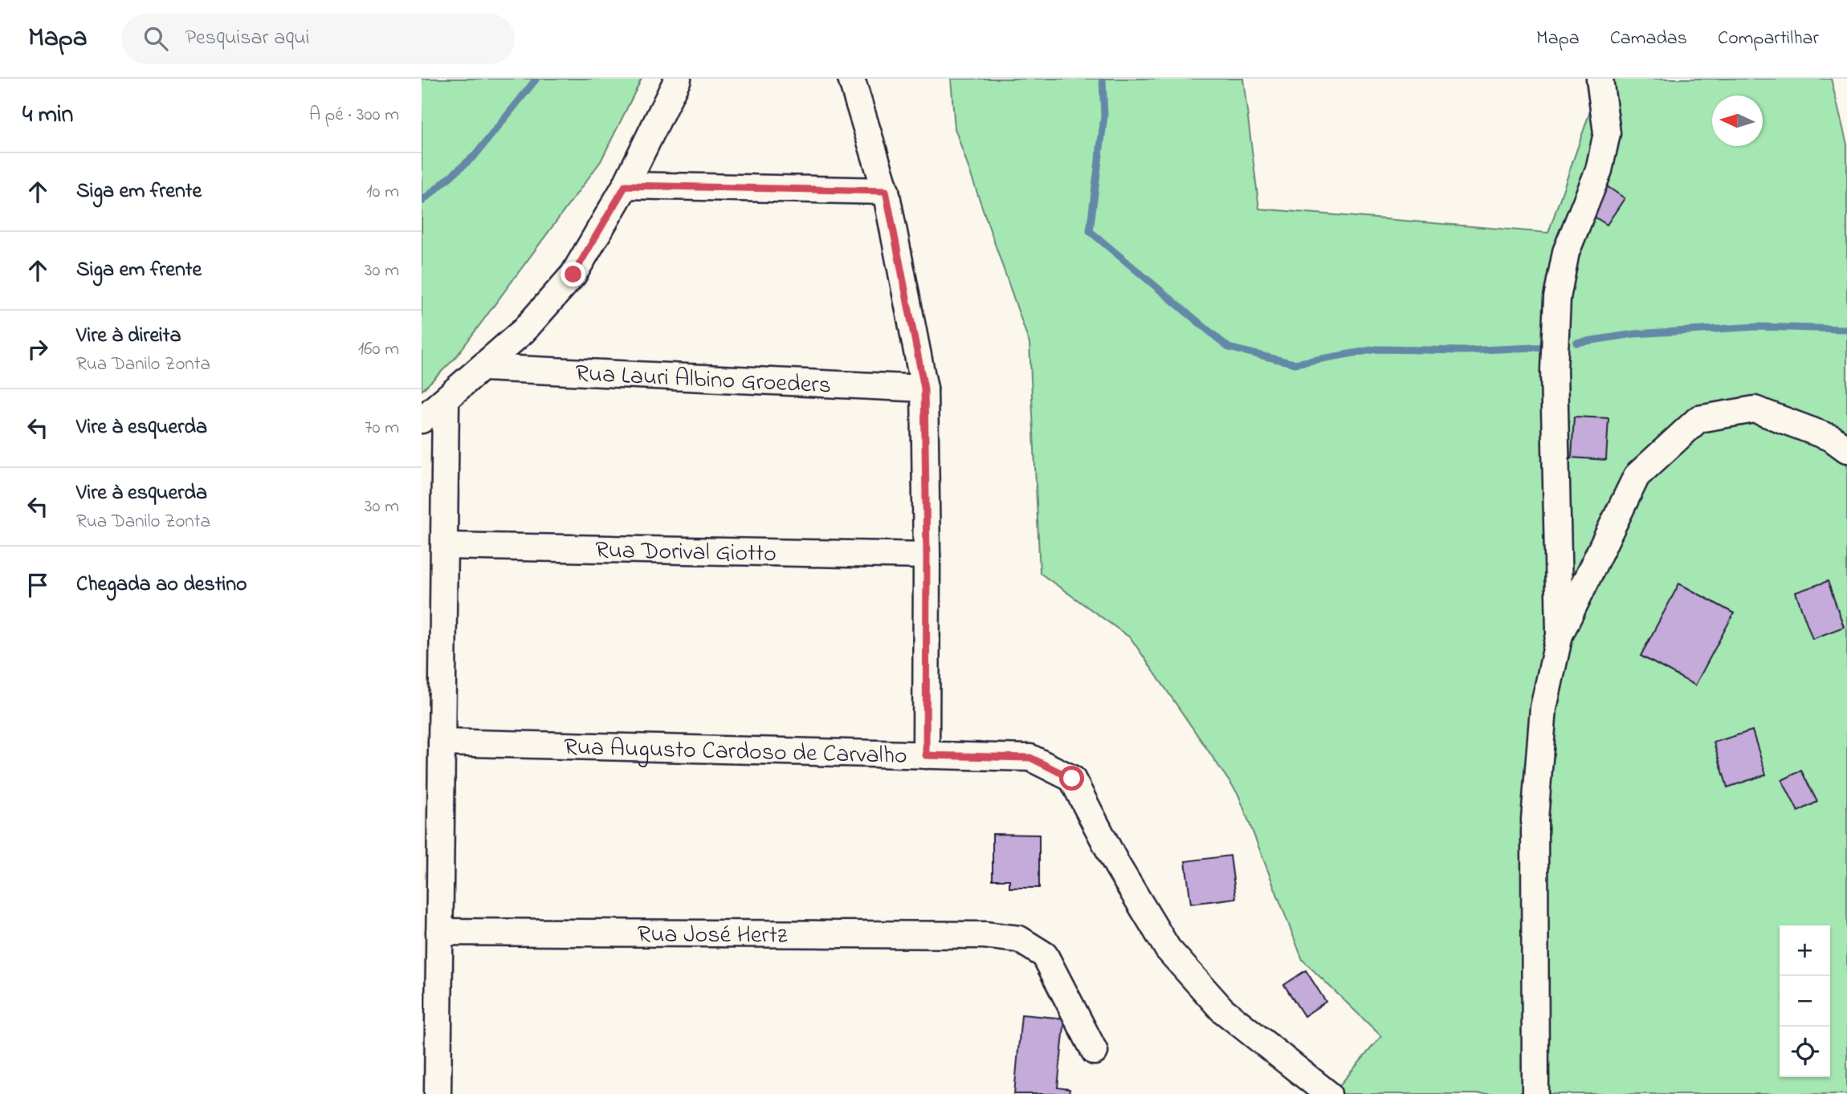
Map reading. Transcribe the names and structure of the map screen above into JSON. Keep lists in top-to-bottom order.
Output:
{
  "streets": {
    "street": [
      "Rua Lauri Albino Groeders",
      "Rua Dorival Giotto",
      "Rua Augusto Cardoso de Carvalho",
      "Rua José Hertz"
    ]
  },
  "north": "left",
  "page": {
    "header": "Mapa",
    "search": "Pesquisar aqui",
    "nav": ["Mapa", "Camadas", "Compartilhar"],
    "heading": ["4 min", "A pé · 300 m"],
    "list": [
      ["Siga em frente", "10 m"],
      ["Siga em frente", "30 m"],
      ["Vire à direita", "Rua Danilo Zonta", "160 m"],
      ["Vire à esquerda", "70 m"],
      ["Vire à esquerda", "Rua Danilo Zonta", "30 m"],
      "Chegada ao destino"
    ],
    "map_buttons": ["+", "−"]
  }
}
